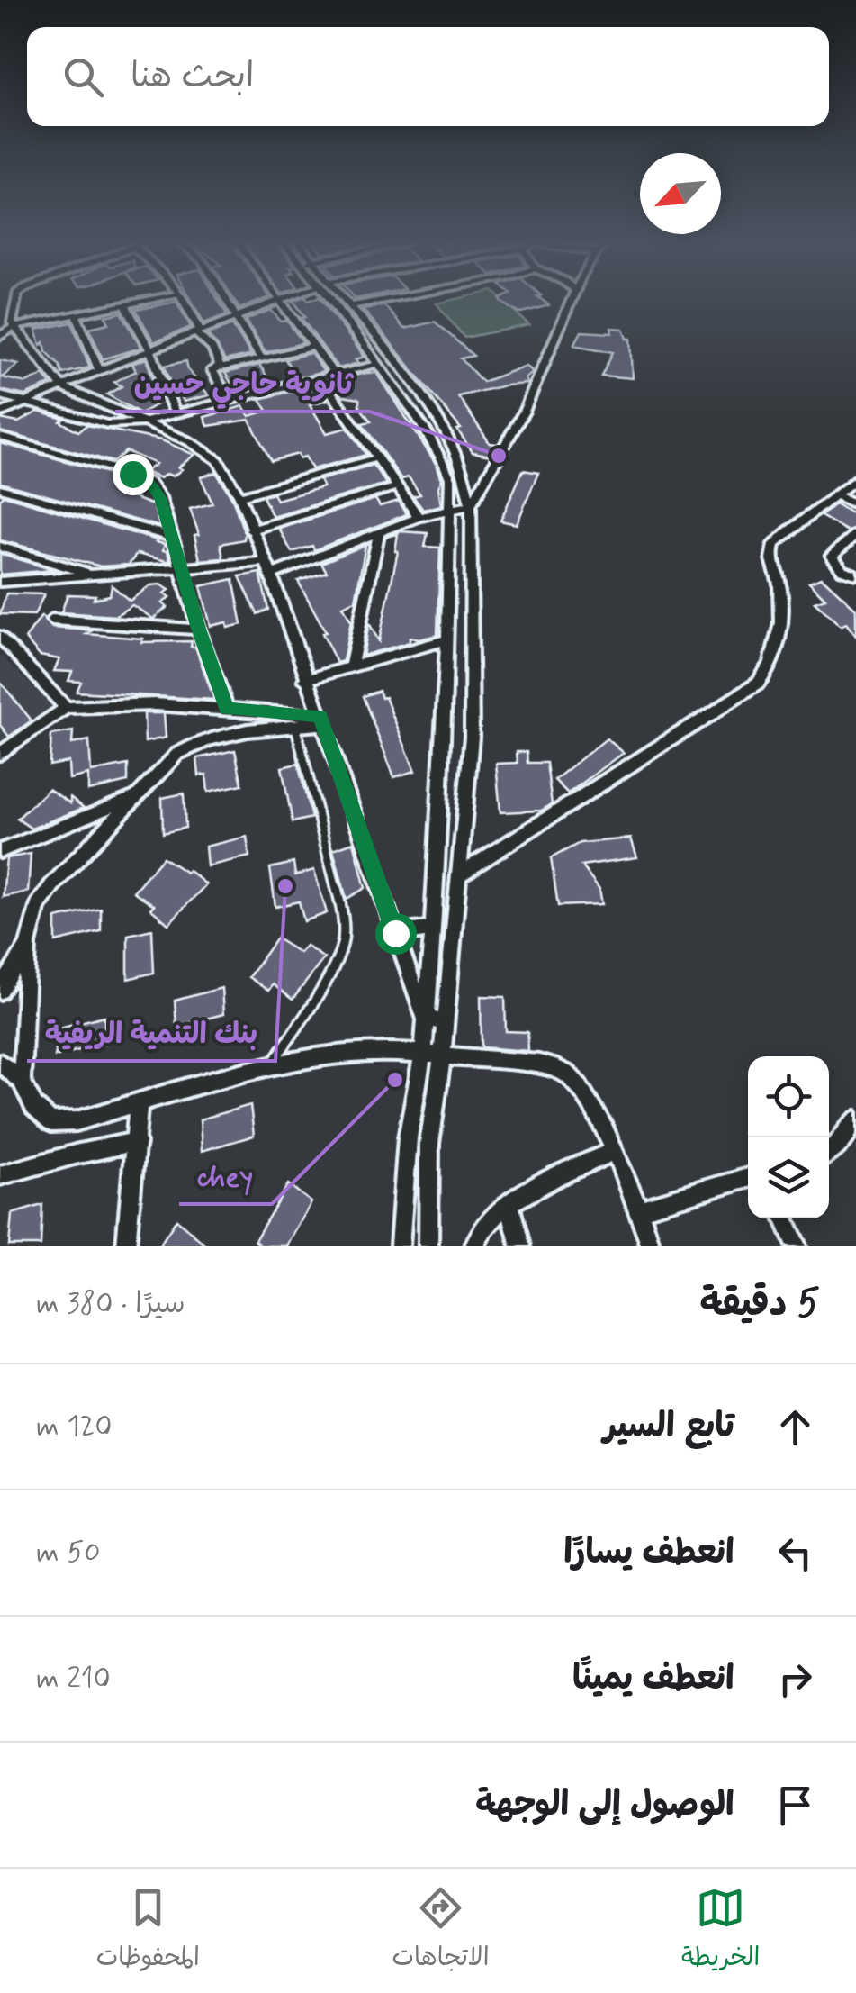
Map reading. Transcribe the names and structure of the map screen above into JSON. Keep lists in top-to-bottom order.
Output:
{
  "places": ["ثانوية حاجي حسين", "بنك التنمية الريفية", "chey"],
  "north": "bottom left",
  "page": {
    "search": "ابحث هنا",
    "heading": ["5 دقيقة", "سيرًا · 380 m"],
    "list": [
      ["تابع السير", "120 m"],
      ["انعطف يسارًا", "50 m"],
      ["انعطف يمينًا", "210 m"],
      "الوصول إلى الوجهة"
    ],
    "nav": ["الخريطة", "الاتجاهات", "المحفوظات"]
  }
}
